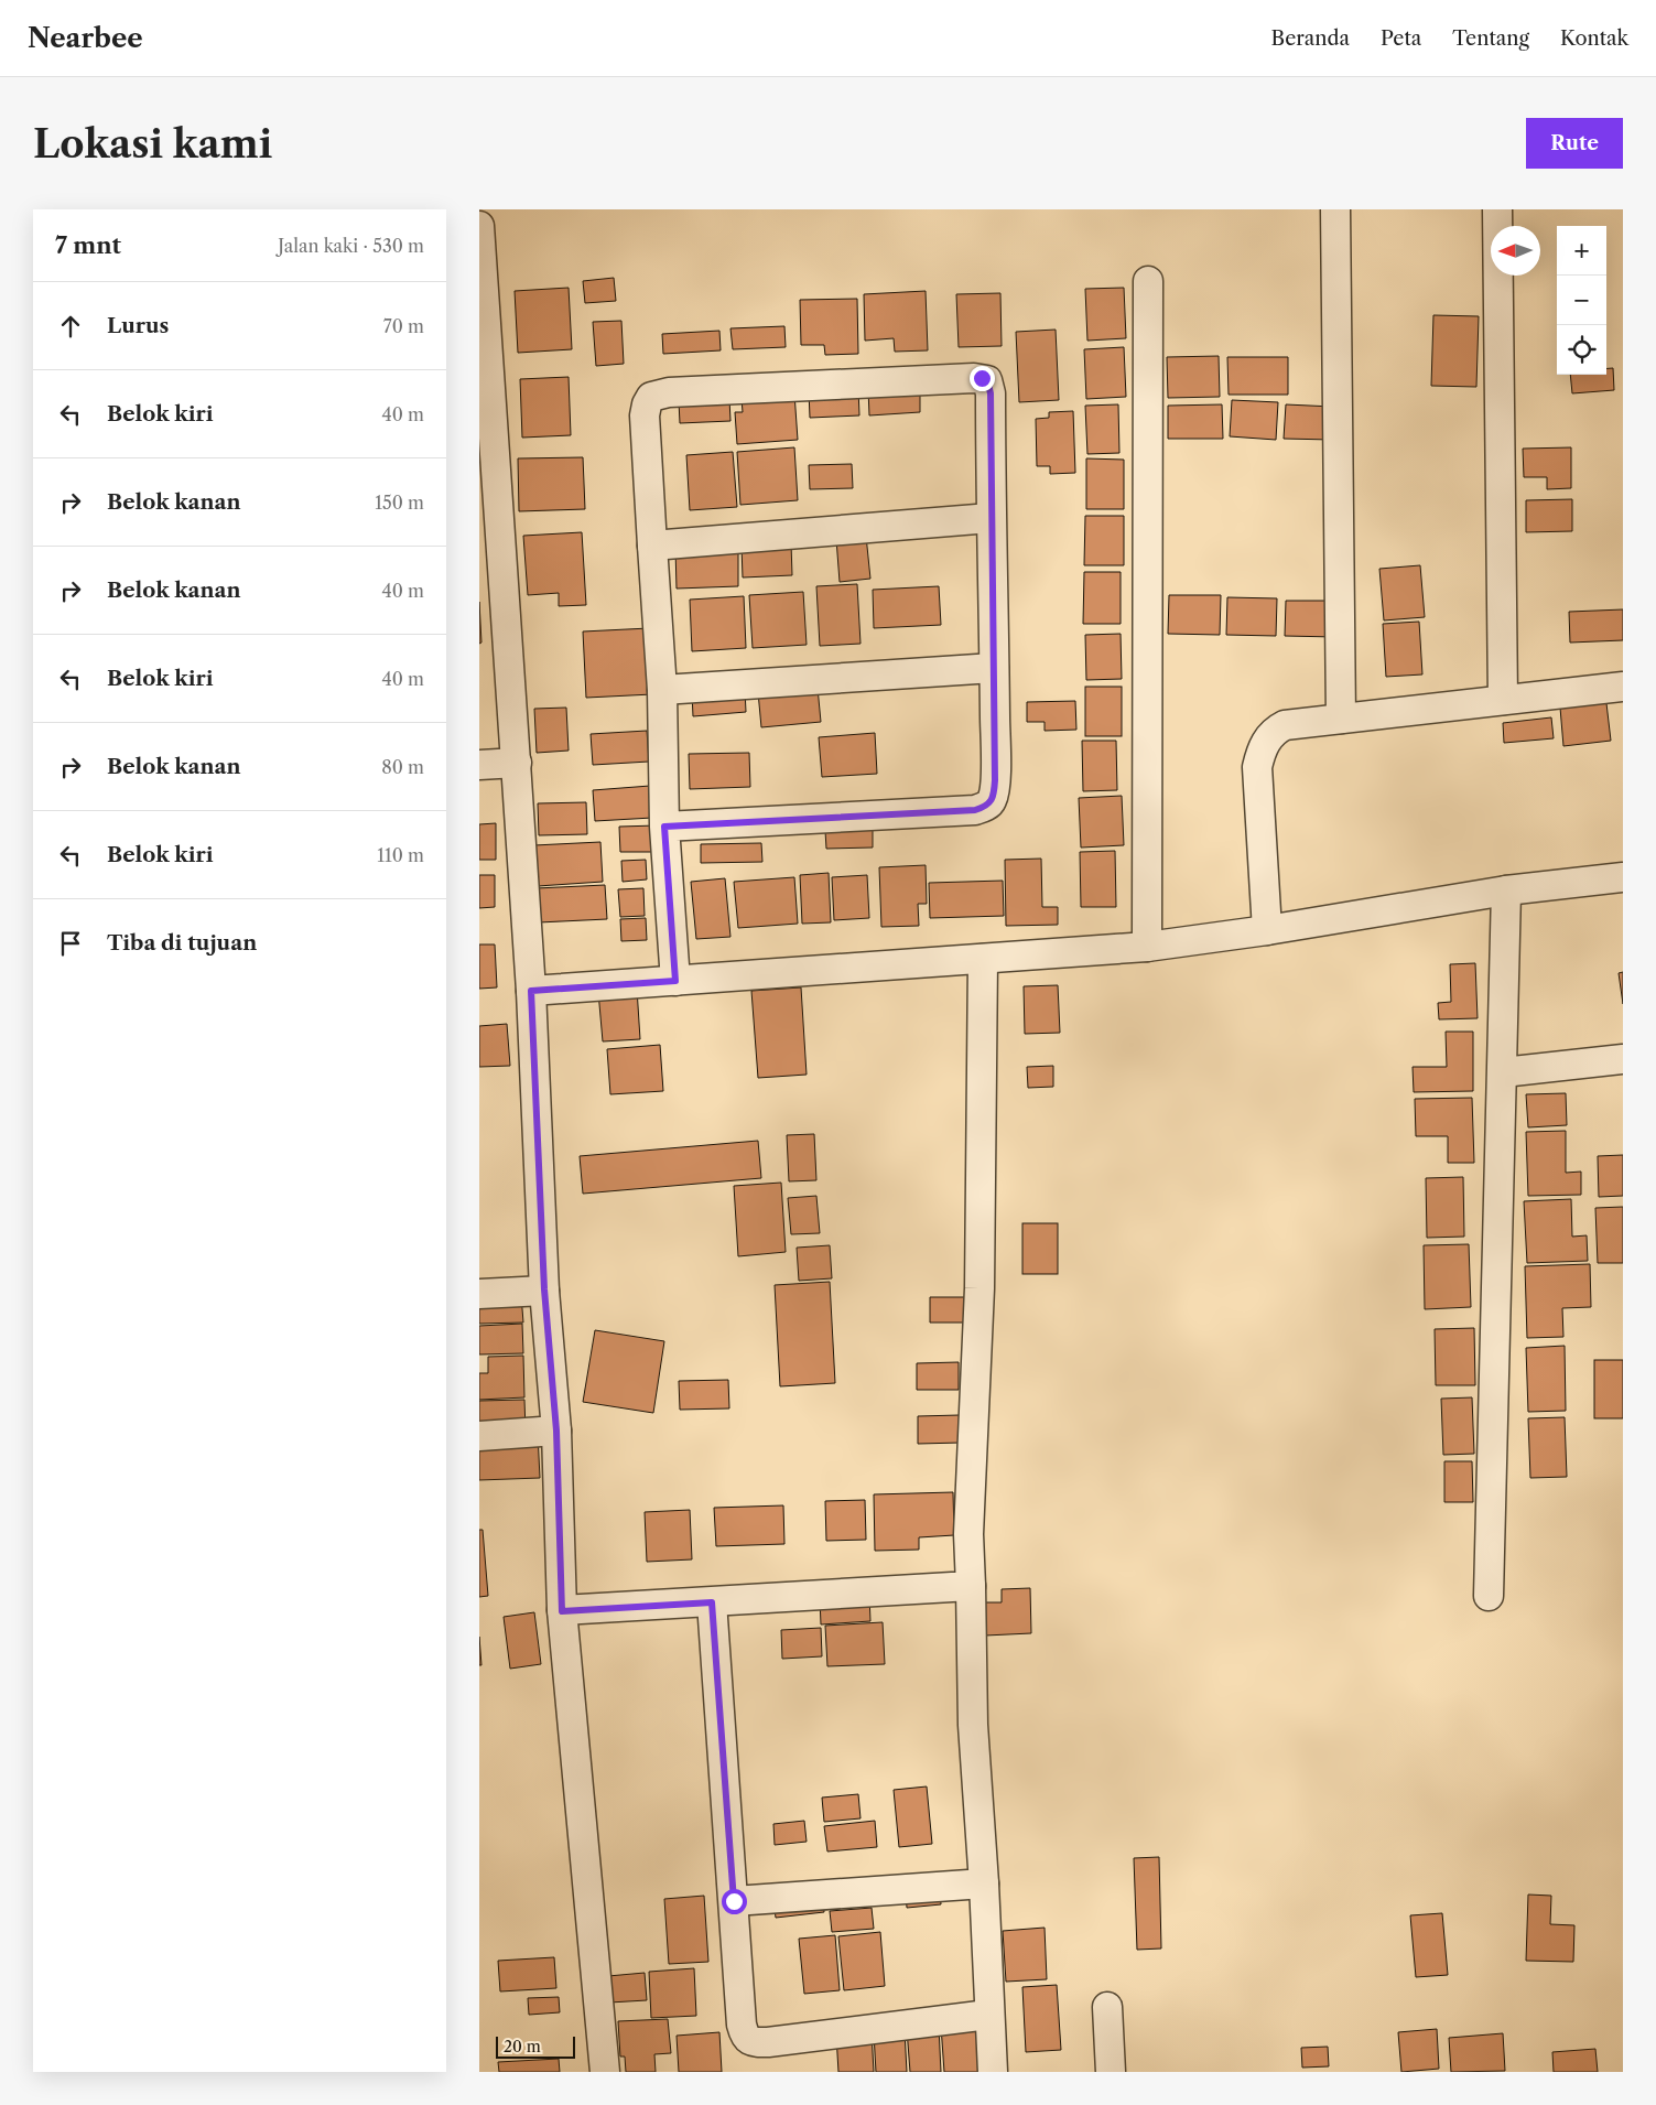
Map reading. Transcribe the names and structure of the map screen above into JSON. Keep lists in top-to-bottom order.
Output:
{
  "scale_bar": "20 m",
  "north": "left",
  "page": {
    "header": "Nearbee",
    "nav": [
      "Beranda",
      "Peta",
      "Tentang",
      "Kontak"
    ],
    "buttons": "Rute",
    "title": "Lokasi kami",
    "heading": ["7 mnt", "Jalan kaki · 530 m"],
    "map_buttons": ["+", "−"],
    "list": [
      ["Lurus", "70 m"],
      ["Belok kiri", "40 m"],
      ["Belok kanan", "150 m"],
      ["Belok kanan", "40 m"],
      ["Belok kiri", "40 m"],
      ["Belok kanan", "80 m"],
      ["Belok kiri", "110 m"],
      "Tiba di tujuan"
    ],
    "scale": "20 m"
  }
}
